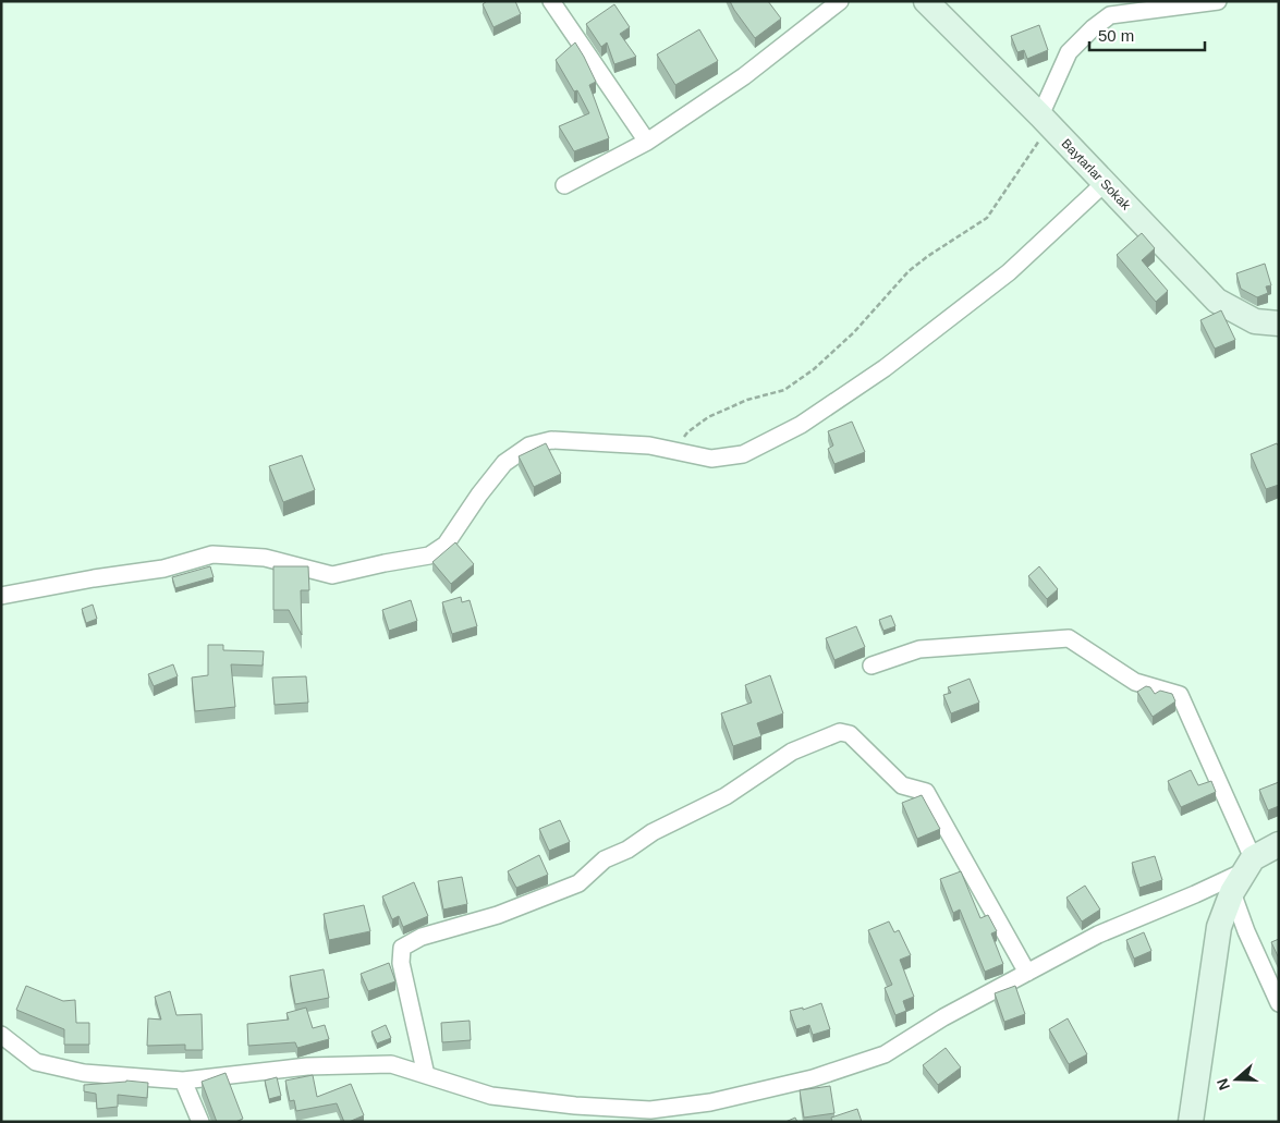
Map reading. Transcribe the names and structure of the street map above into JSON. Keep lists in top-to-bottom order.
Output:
{
  "streets": {
    "street": ["Baytarlar Sokak"]
  },
  "scale_bar": "50 m",
  "north": "left"
}
